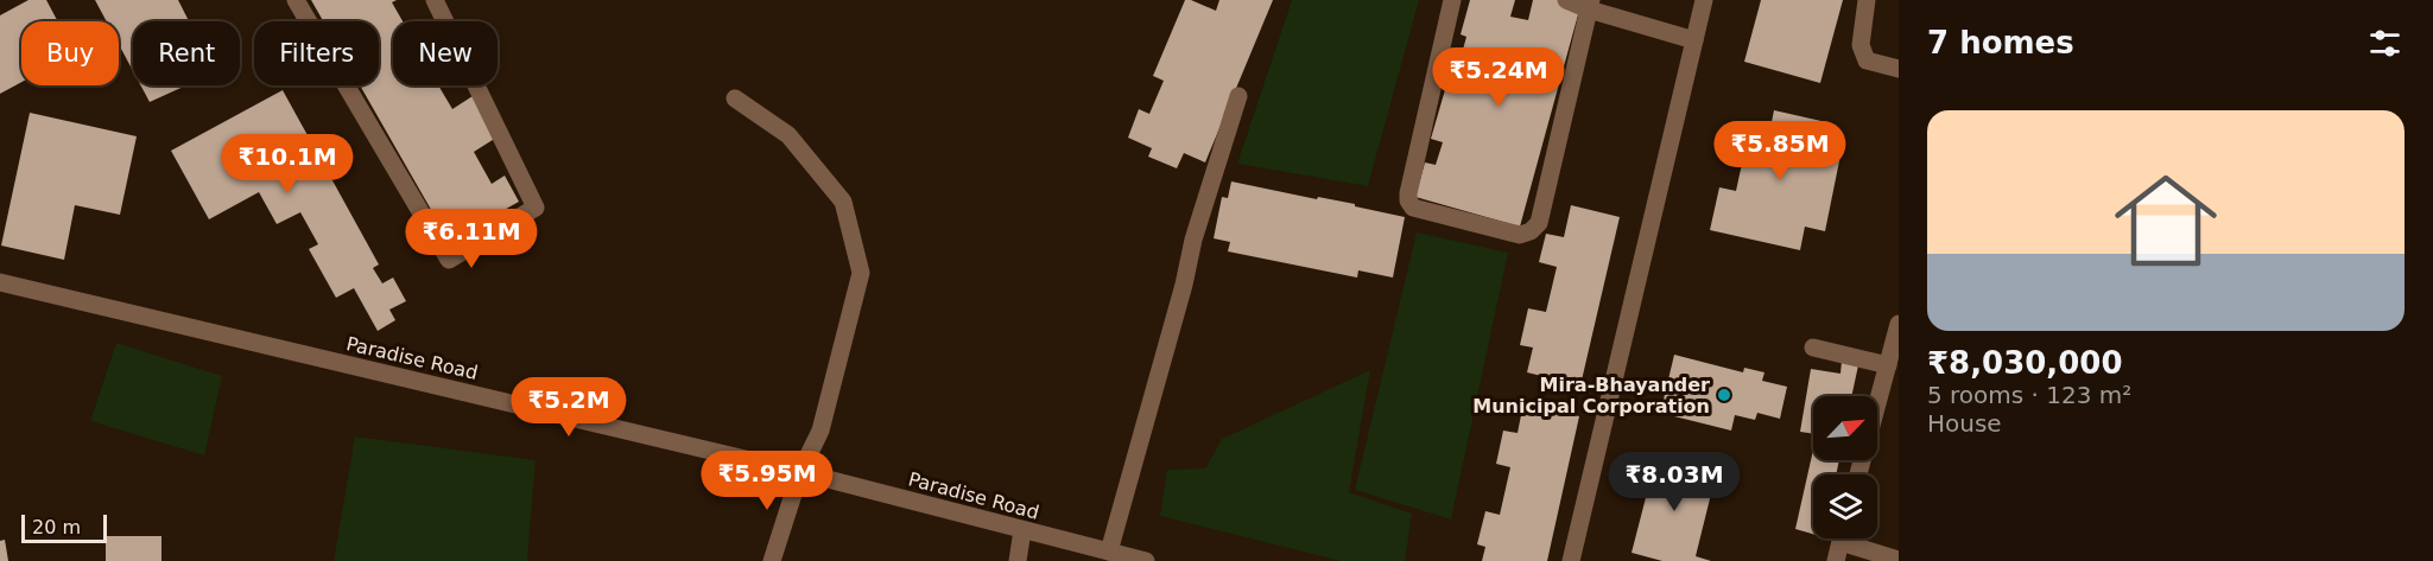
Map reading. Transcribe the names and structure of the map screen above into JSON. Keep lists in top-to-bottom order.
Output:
{
  "streets": {
    "street": ["Paradise Road"]
  },
  "places": ["Mira-Bhayander Municipal Corporation"],
  "scale_bar": "20 m",
  "north": "top right",
  "page": {
    "heading": "7 homes",
    "chip": [
      "Buy",
      "Rent",
      "Filters",
      "New"
    ],
    "price": [
      "₹5.24M",
      "₹5.85M",
      "₹10.1M",
      "₹6.11M",
      "₹5.2M",
      "₹5.95M",
      "₹8.03M"
    ],
    "list": [
      {
        "name": "₹8,030,000",
        "note": "5 rooms · 123 m² · House"
      }
    ],
    "scale": "20 m"
  }
}
